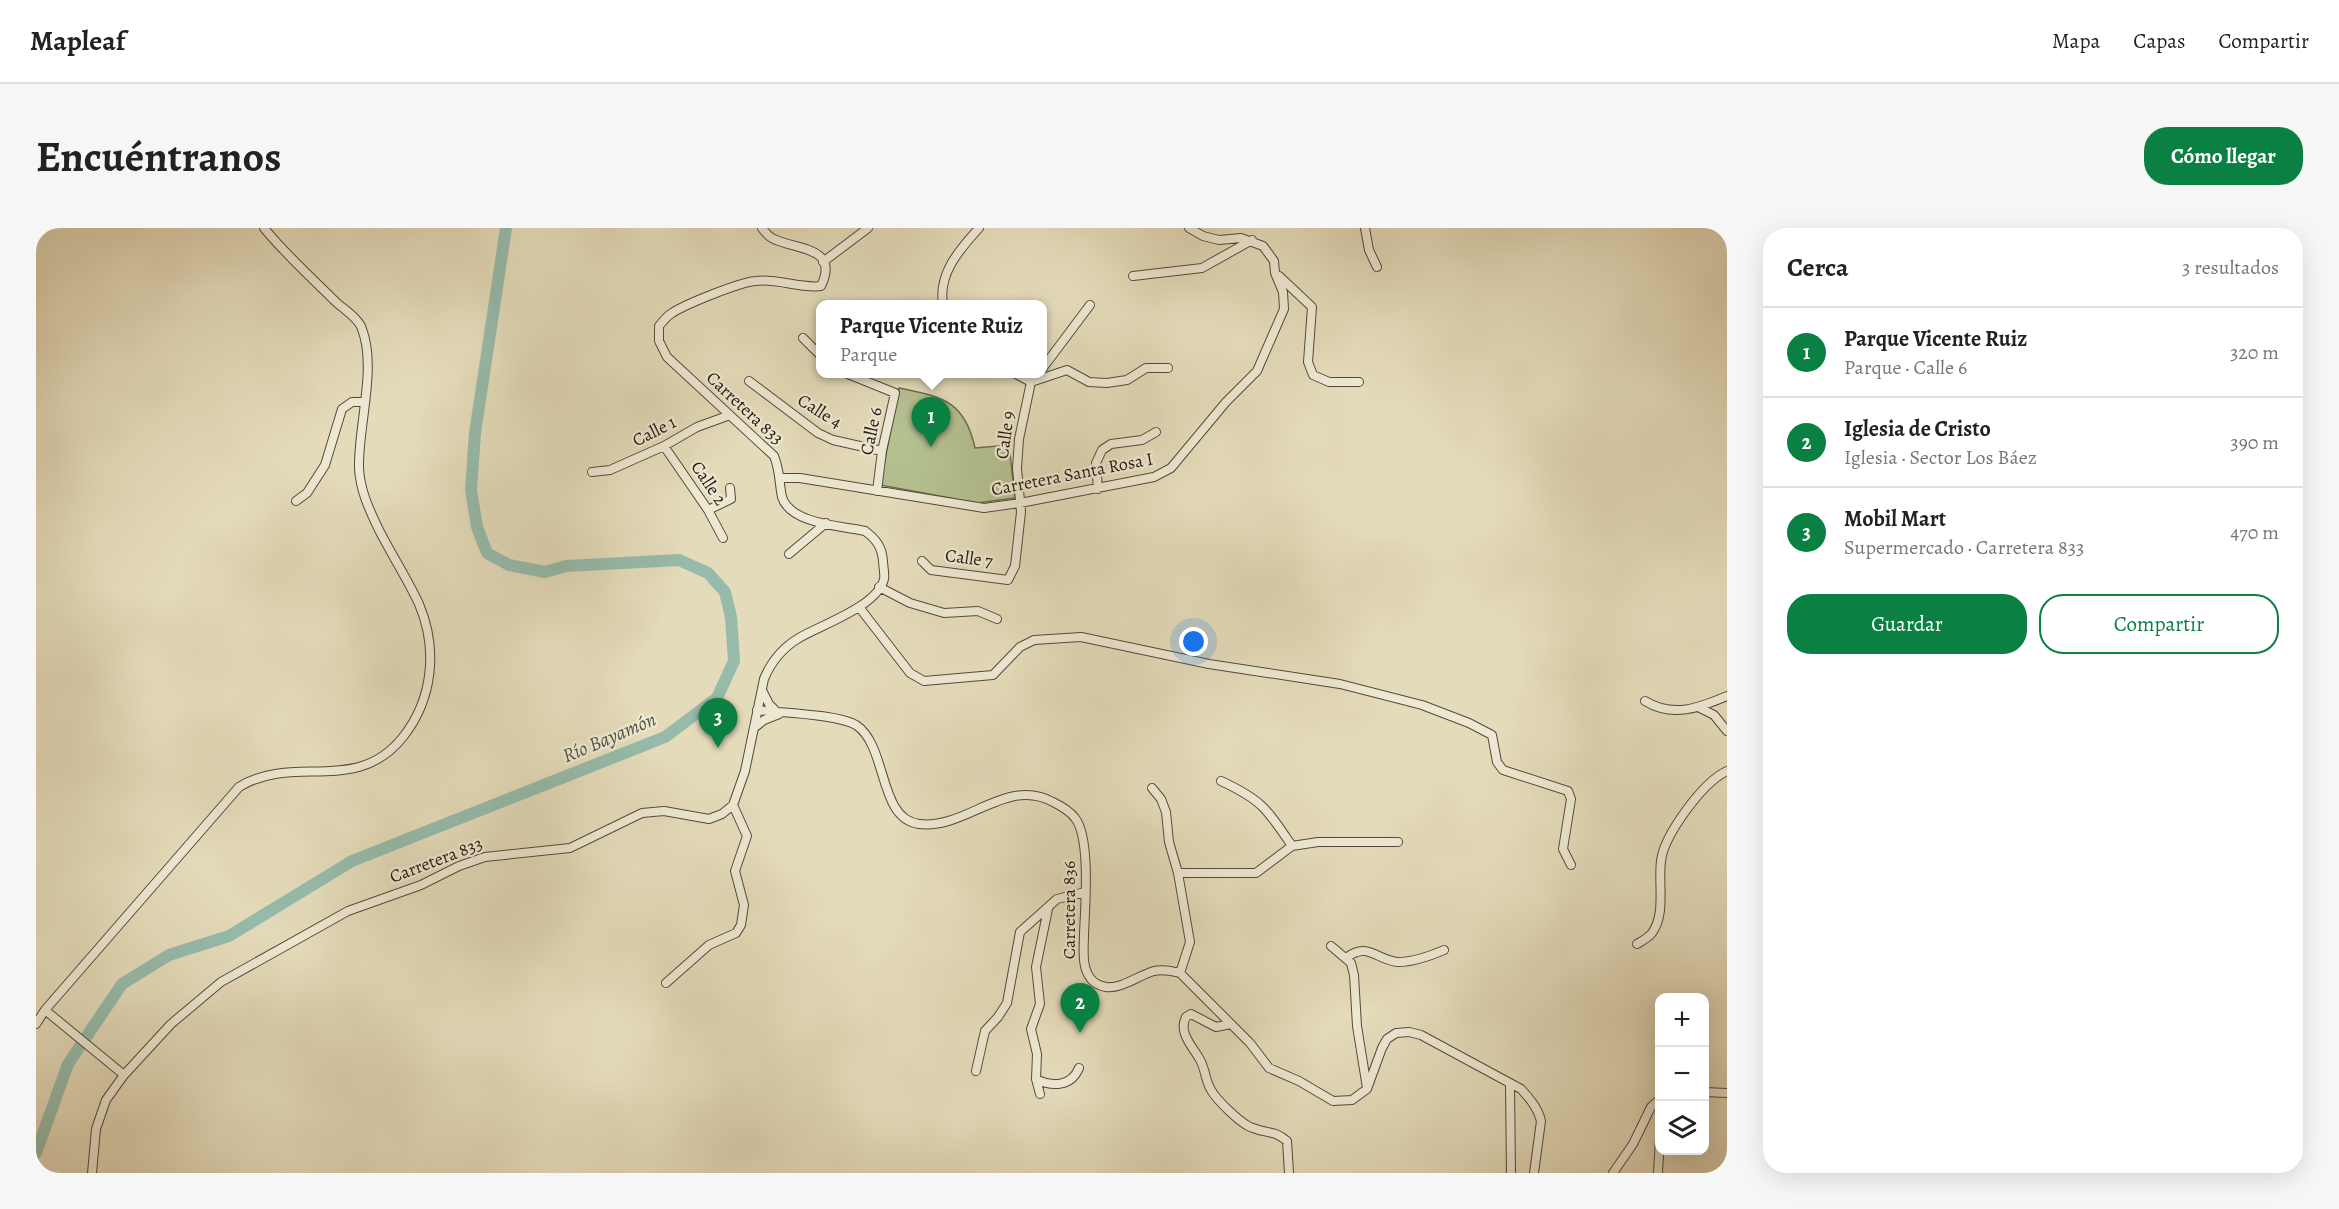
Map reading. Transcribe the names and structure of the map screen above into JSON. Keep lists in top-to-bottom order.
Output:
{
  "streets": {
    "street": [
      "Carretera 833",
      "Calle 4",
      "Calle 1",
      "Calle 6",
      "Calle 9",
      "Carretera Santa Rosa I",
      "Calle 2",
      "Calle 7",
      "Carretera 836"
    ]
  },
  "crossings": [
    ["Carretera 833", "Calle 1"],
    ["Carretera 833", "Carretera Santa Rosa I"],
    ["Calle 4", "Calle 6"],
    ["Calle 1", "Calle 2"],
    ["Calle 6", "Carretera Santa Rosa I"],
    ["Calle 9", "Carretera Santa Rosa I"],
    ["Calle 9", "Calle 7"],
    ["Carretera Santa Rosa I", "Calle 7"]
  ],
  "water": ["Río Bayamón"],
  "page": {
    "header": "Mapleaf",
    "nav": ["Mapa", "Capas", "Compartir"],
    "buttons": [
      "Cómo llegar",
      ["Guardar", "Compartir"]
    ],
    "title": "Encuéntranos",
    "heading": ["Cerca", "3 resultados"],
    "popup": ["Parque Vicente Ruiz", "Parque"],
    "list": [
      {
        "mark": "1",
        "name": "Parque Vicente Ruiz",
        "note": "Parque · Calle 6",
        "value": "320 m"
      },
      {
        "mark": "2",
        "name": "Iglesia de Cristo",
        "note": "Iglesia · Sector Los Báez",
        "value": "390 m"
      },
      {
        "mark": "3",
        "name": "Mobil Mart",
        "note": "Supermercado · Carretera 833",
        "value": "470 m"
      }
    ],
    "pins": ["1", "3", "2"],
    "map_buttons": ["+", "−"]
  }
}
